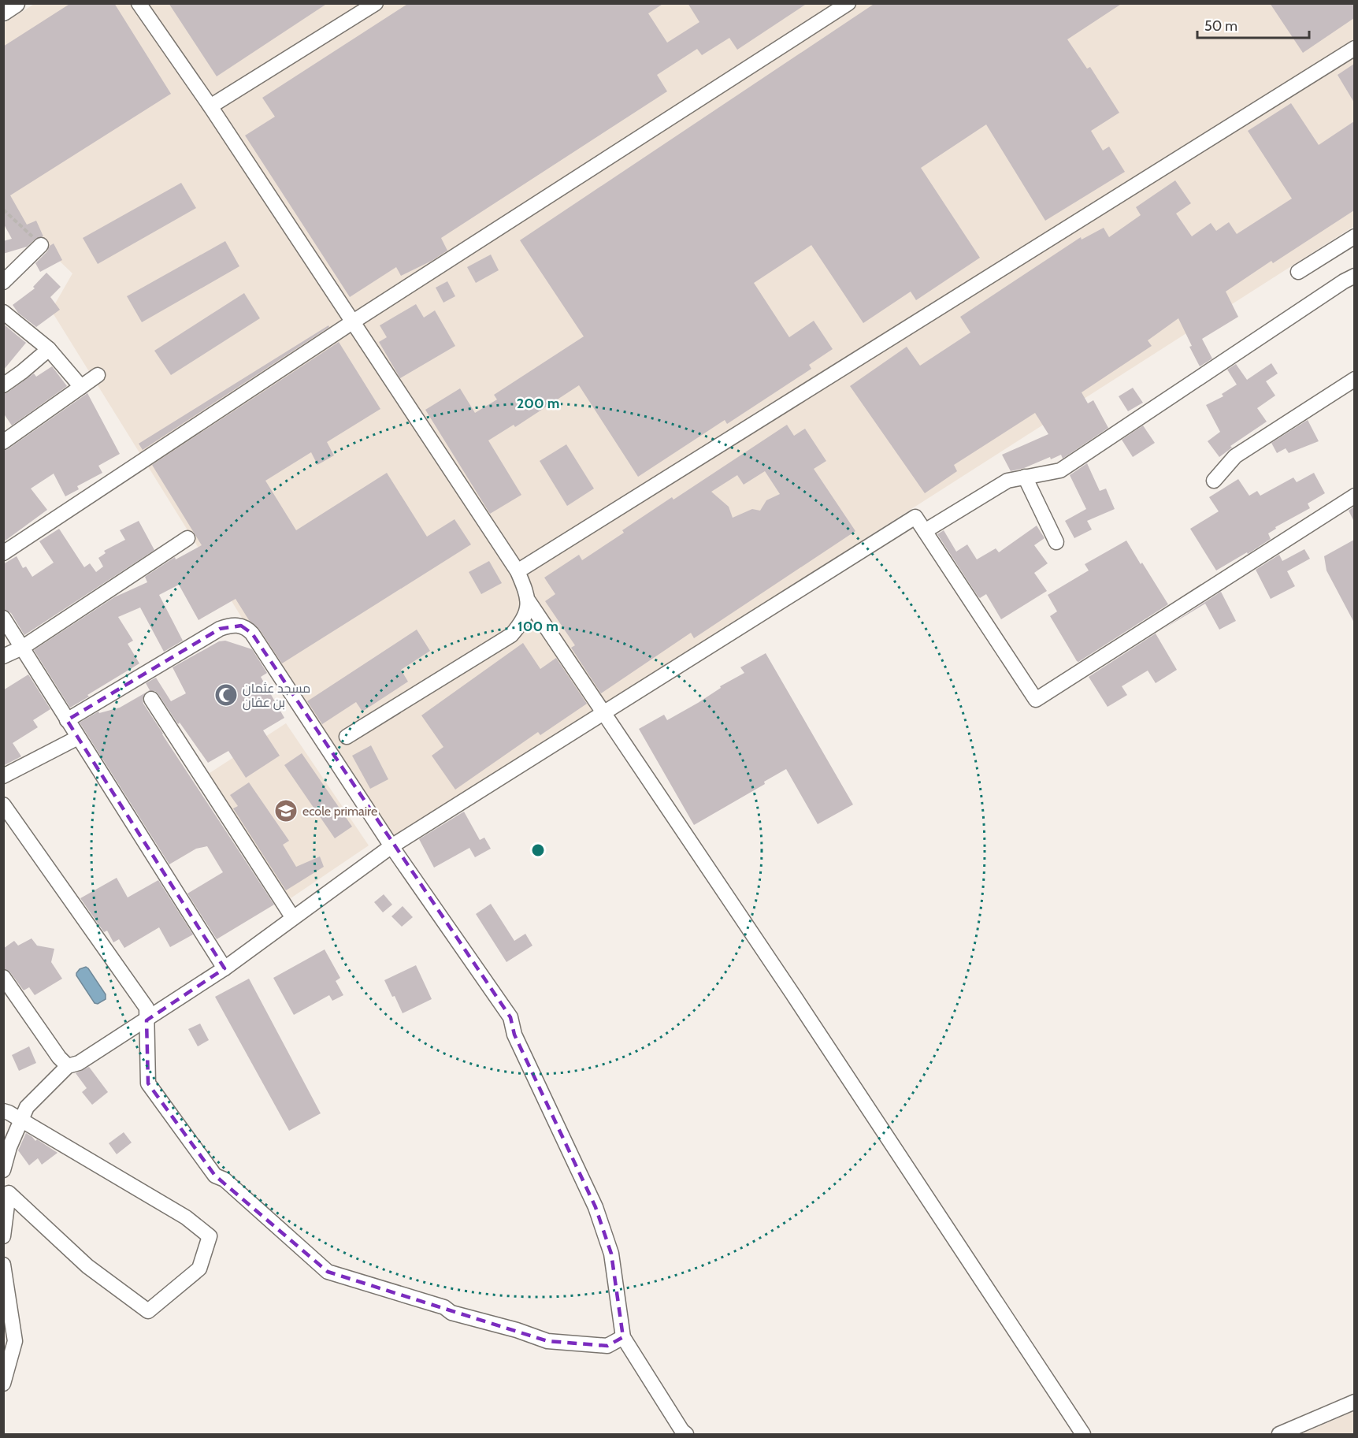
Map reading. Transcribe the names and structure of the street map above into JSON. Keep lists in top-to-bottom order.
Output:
{
  "places": {
    "mosque": ["مسجد عثمان بن عفان"],
    "school or university": ["ecole primaire"]
  },
  "scale_bar": "50 m",
  "rings": ["200 m", "100 m"]
}
